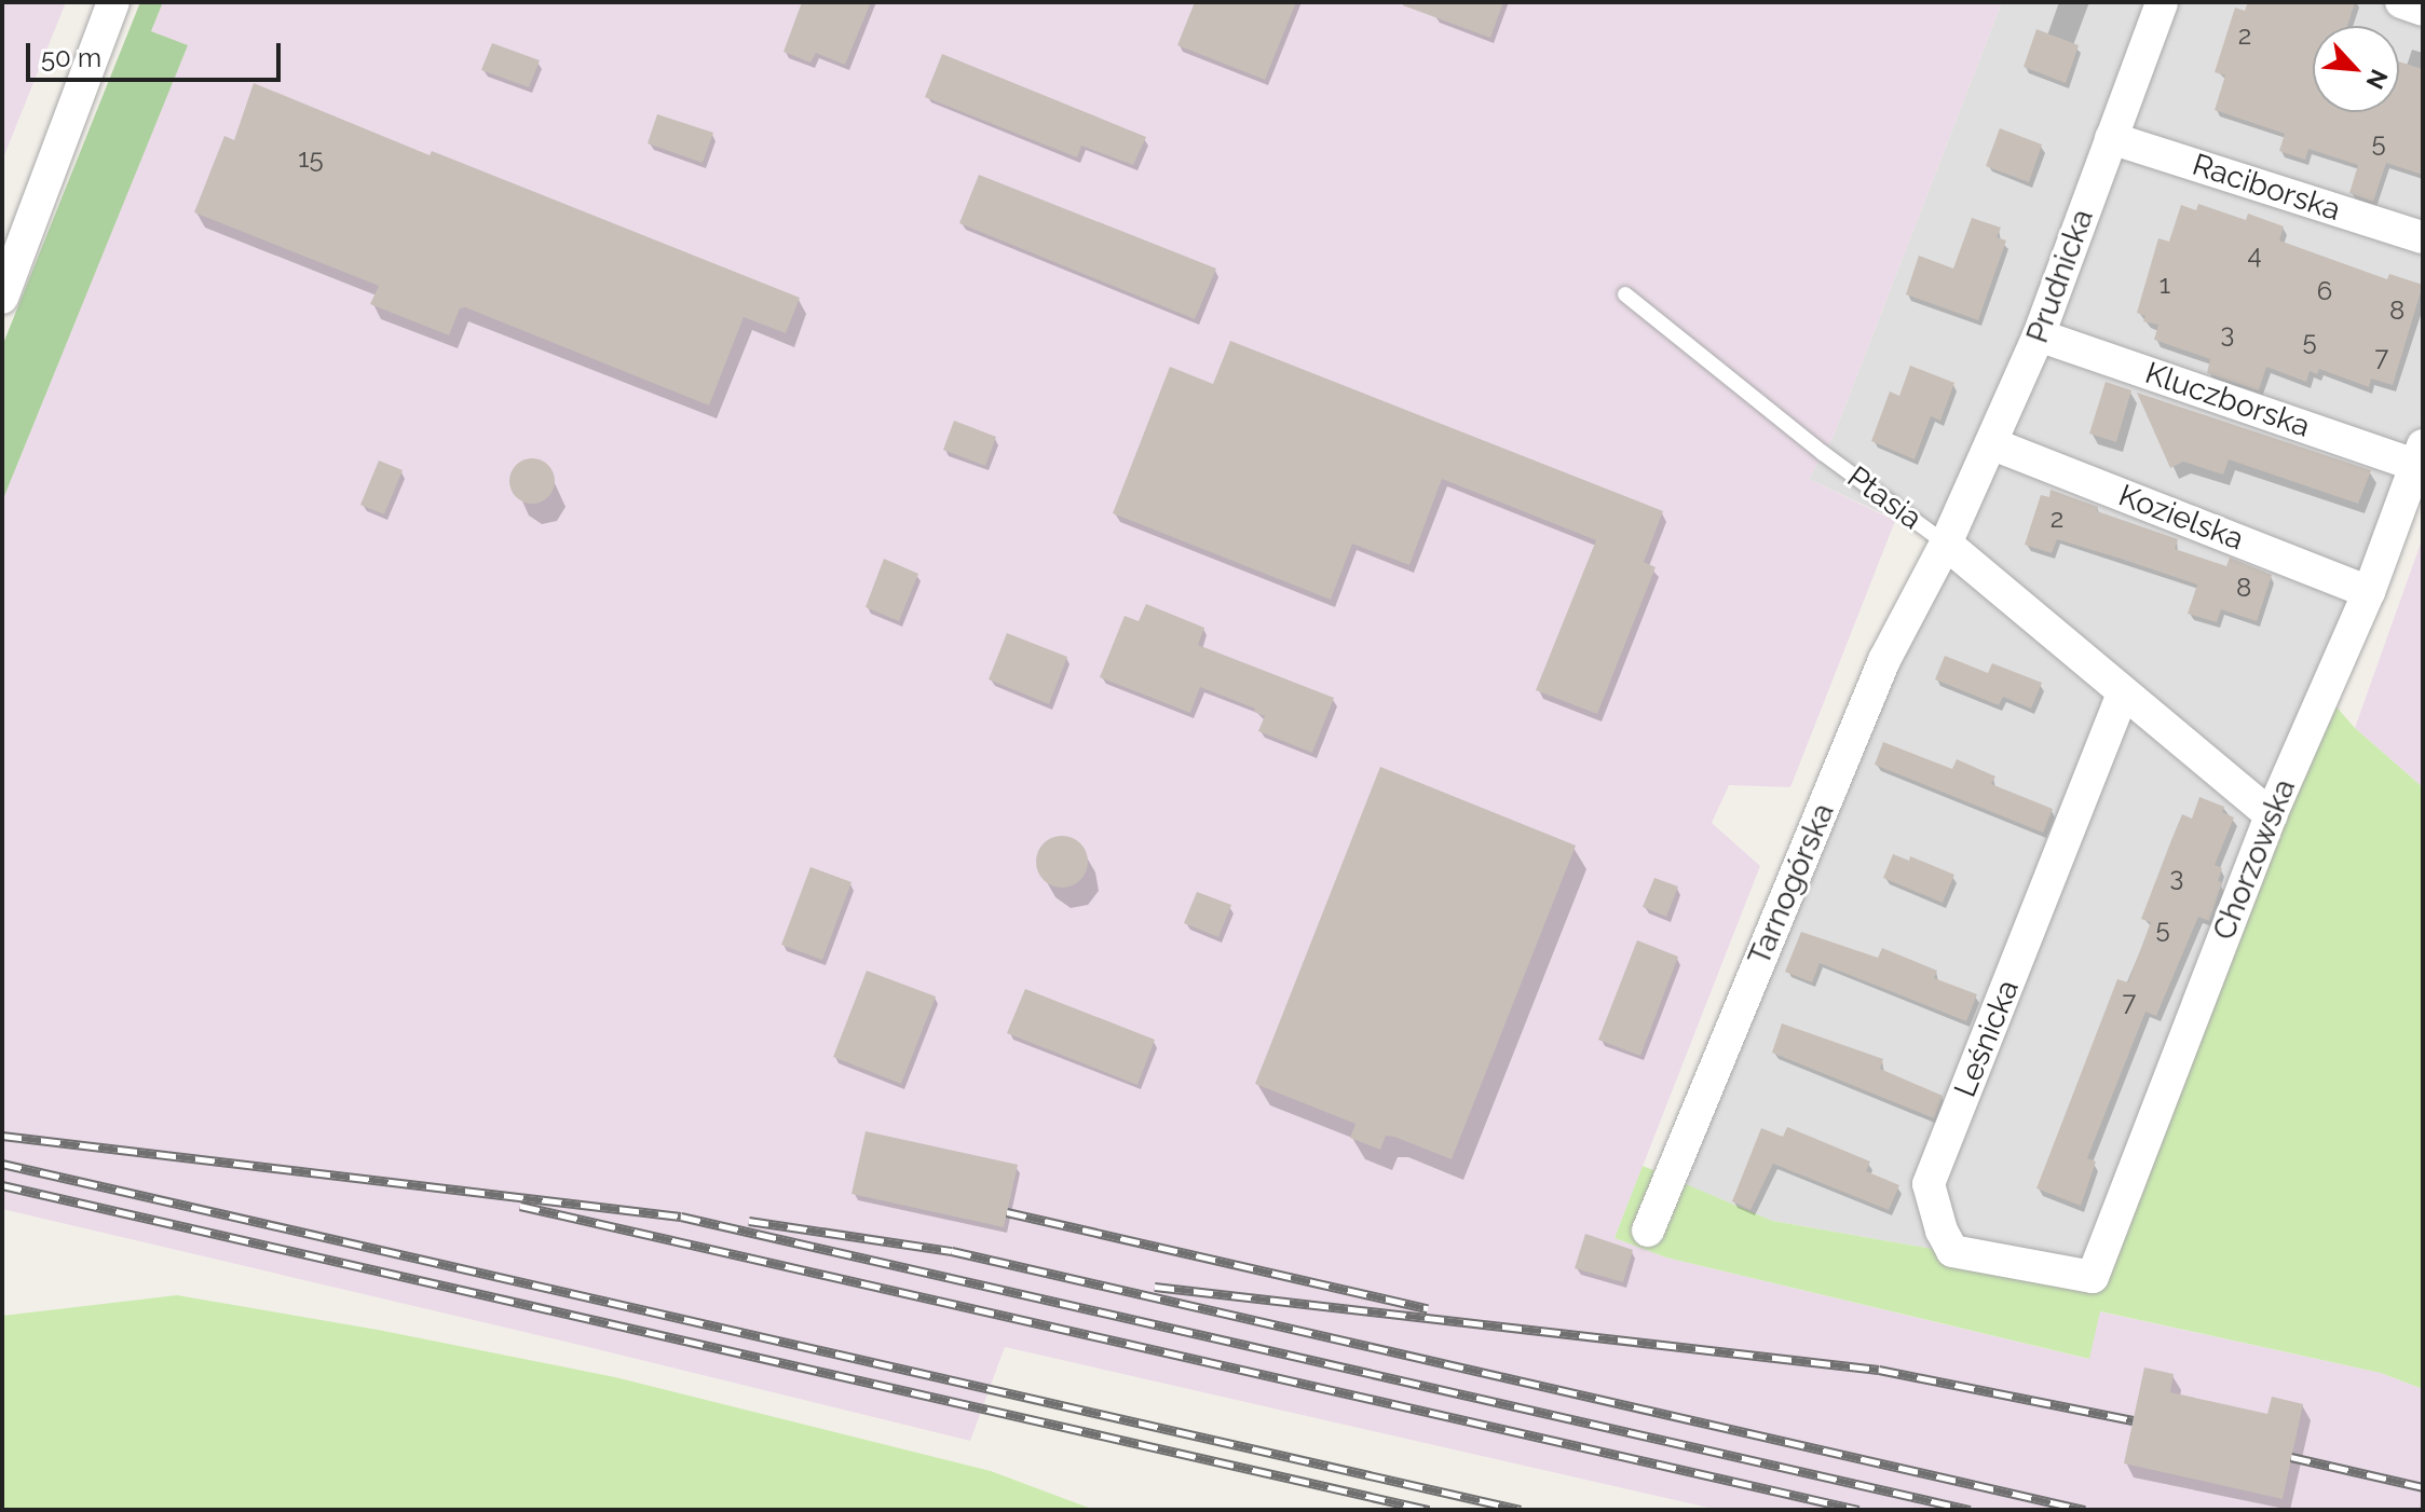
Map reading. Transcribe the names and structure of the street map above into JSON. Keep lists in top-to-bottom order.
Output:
{
  "streets": {
    "street": [
      "Raciborska",
      "Prudnicka",
      "Kluczborska",
      "Kozielska",
      "Chorzowska",
      "Tarnogórska",
      "Leśnicka"
    ],
    "lane": ["Ptasia"]
  },
  "crossings": [
    ["Raciborska", "Prudnicka"],
    ["Prudnicka", "Kluczborska"],
    ["Prudnicka", "Ptasia"],
    ["Prudnicka", "Kozielska"],
    ["Prudnicka", "Tarnogórska"],
    ["Kluczborska", "Chorzowska"],
    ["Ptasia", "Tarnogórska"],
    ["Kozielska", "Chorzowska"],
    ["Chorzowska", "Leśnicka"]
  ],
  "house_numbers": [
    "2",
    "5",
    "15",
    "4",
    "1",
    "6",
    "8",
    "3",
    "5",
    "7",
    "2",
    "8",
    "3",
    "5",
    "7"
  ],
  "scale_bar": "50 m",
  "north": "bottom right"
}
